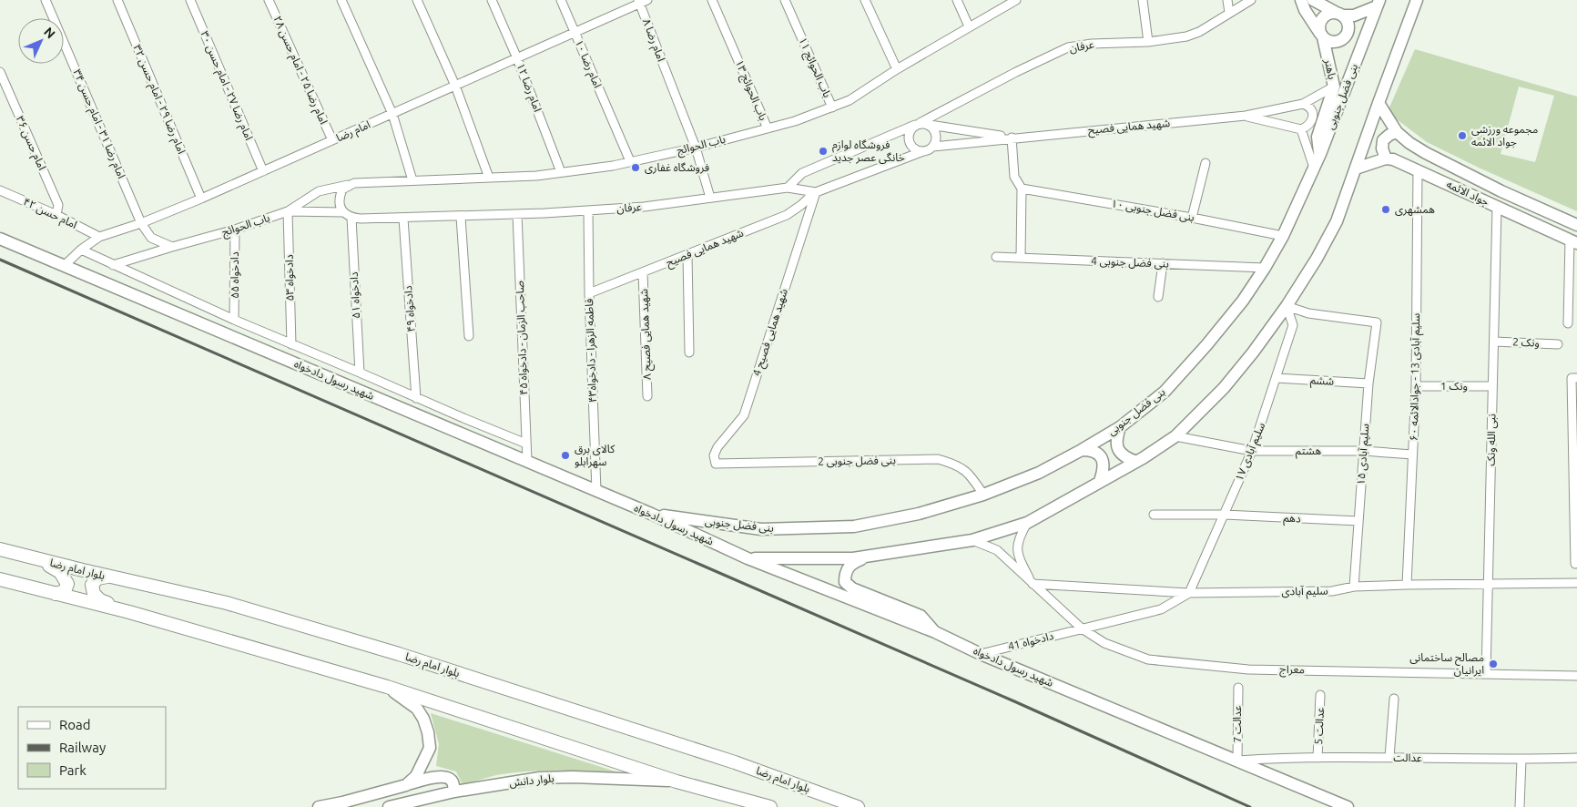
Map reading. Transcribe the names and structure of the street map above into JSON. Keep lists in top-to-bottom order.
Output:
{
  "streets": {
    "main road": [
      "باهنر",
      "بنی فضل جنوبی",
      "جواد الائمه",
      "شهید رسول دادخواه",
      "بلوار امام رضا",
      "بلوار دانش"
    ],
    "street": [
      "امام رضا ۸",
      "عرفان",
      "امام رضا ۱۰",
      "باب الحوائج ۱۱",
      "امام رضا ۲۵ - امام حسن ۲۸",
      "امام رضا ۲۷ - امام حسن ۳۰",
      "امام رضا ۱۲",
      "باب الحوائج ۱۳",
      "امام رضا ۲۹ - امام حسن ۳۲",
      "امام رضا ۳۱ - امام حسن ۳۴",
      "شهید همایی فصیح",
      "امام رضا",
      "امام حسن ۳۶",
      "باب الحوائج",
      "بنی فضل جنوبی ۱۰",
      "امام حسن ۴۲",
      "بنی فضل جنوبی 4",
      "دادخواه ۵۵",
      "دادخواه ۵۳",
      "دادخواه ۵۱",
      "دادخواه ۴۹",
      "شهید همایی فصیح 4",
      "شهید همایی فصیح ۸",
      "صاحب الزمان - دادخواه ۴۵",
      "ونک 2",
      "فاطمه الزهرا - دادخواه۴۳",
      "سلیم آبادی 13 - جوادالائمه ۶۰",
      "ششم",
      "ونک 1",
      "نبی الله ونک",
      "هشتم",
      "سلیم آبادی ۱۷",
      "سلیم آبادی ۱۵",
      "بنی فضل جنوبی 2",
      "دهم",
      "سلیم آبادی",
      "دادخواه 41",
      "معراج",
      "عدالت 7",
      "عدالت 5",
      "عدالت"
    ]
  },
  "crossings": [
    ["امام رضا ۸", "عرفان"],
    ["امام رضا ۸", "امام رضا"],
    ["امام رضا ۸", "باب الحوائج"],
    ["عرفان", "شهید همایی فصیح"],
    ["عرفان", "دادخواه ۵۱"],
    ["عرفان", "دادخواه ۴۹"],
    ["عرفان", "صاحب الزمان - دادخواه ۴۵"],
    ["عرفان", "فاطمه الزهرا - دادخواه۴۳"],
    ["امام رضا ۱۰", "امام رضا"],
    ["امام رضا ۱۰", "باب الحوائج"],
    ["باب الحوائج ۱۱", "باب الحوائج"],
    ["باهنر", "بنی فضل جنوبی"],
    ["باهنر", "شهید همایی فصیح"],
    ["امام رضا ۲۵ - امام حسن ۲۸", "امام رضا"],
    ["امام رضا ۲۷ - امام حسن ۳۰", "امام رضا"],
    ["امام رضا ۱۲", "امام رضا"],
    ["امام رضا ۱۲", "باب الحوائج"],
    ["باب الحوائج ۱۳", "باب الحوائج"],
    ["بنی فضل جنوبی", "بنی فضل جنوبی ۱۰"],
    ["بنی فضل جنوبی", "بنی فضل جنوبی 4"],
    ["بنی فضل جنوبی", "شهید رسول دادخواه"],
    ["بنی فضل جنوبی", "بنی فضل جنوبی 2"],
    ["امام رضا ۲۹ - امام حسن ۳۲", "امام رضا"],
    ["امام رضا ۳۱ - امام حسن ۳۴", "امام رضا"],
    ["شهید همایی فصیح", "شهید همایی فصیح 4"],
    ["شهید همایی فصیح", "شهید همایی فصیح ۸"],
    ["شهید همایی فصیح", "فاطمه الزهرا - دادخواه۴۳"],
    ["امام رضا", "امام حسن ۴۲"],
    ["امام رضا", "شهید رسول دادخواه"],
    ["امام حسن ۳۶", "امام حسن ۴۲"],
    ["باب الحوائج", "دادخواه ۵۵"],
    ["باب الحوائج", "دادخواه ۵۳"],
    ["جواد الائمه", "سلیم آبادی 13 - جوادالائمه ۶۰"],
    ["جواد الائمه", "نبی الله ونک"],
    ["شهید همایی فصیح 4", "بنی فضل جنوبی 2"],
    ["صاحب الزمان - دادخواه ۴۵", "شهید رسول دادخواه"],
    ["ونک 2", "نبی الله ونک"],
    ["فاطمه الزهرا - دادخواه۴۳", "شهید رسول دادخواه"],
    ["سلیم آبادی 13 - جوادالائمه ۶۰", "ونک 1"],
    ["سلیم آبادی 13 - جوادالائمه ۶۰", "هشتم"],
    ["سلیم آبادی 13 - جوادالائمه ۶۰", "سلیم آبادی"],
    ["شهید رسول دادخواه", "دادخواه 41"],
    ["شهید رسول دادخواه", "عدالت 7"],
    ["شهید رسول دادخواه", "عدالت"],
    ["ششم", "سلیم آبادی ۱۷"],
    ["ششم", "سلیم آبادی ۱۵"],
    ["ونک 1", "نبی الله ونک"],
    ["نبی الله ونک", "سلیم آبادی"],
    ["نبی الله ونک", "معراج"],
    ["هشتم", "سلیم آبادی ۱۷"],
    ["هشتم", "سلیم آبادی ۱۵"],
    ["سلیم آبادی ۱۷", "سلیم آبادی ۱۵"],
    ["سلیم آبادی ۱۷", "دهم"],
    ["سلیم آبادی ۱۷", "سلیم آبادی"],
    ["سلیم آبادی ۱۷", "دادخواه 41"],
    ["سلیم آبادی ۱۵", "دهم"],
    ["سلیم آبادی ۱۵", "سلیم آبادی"],
    ["سلیم آبادی", "دادخواه 41"],
    ["سلیم آبادی", "معراج"],
    ["دادخواه 41", "معراج"],
    ["عدالت 7", "عدالت"],
    ["عدالت 5", "عدالت"]
  ],
  "places": [
    "مجموعه ورزشی جواد الائمه",
    "فروشگاه لوازم خانگی عصر جدید",
    "فروشگاه غفاری",
    "همشهری",
    "کالای برق سهرابلو",
    "مصالح ساختمانی ایرانیان"
  ],
  "legend": ["Road", "Railway", "Park"],
  "north": "top right"
}
